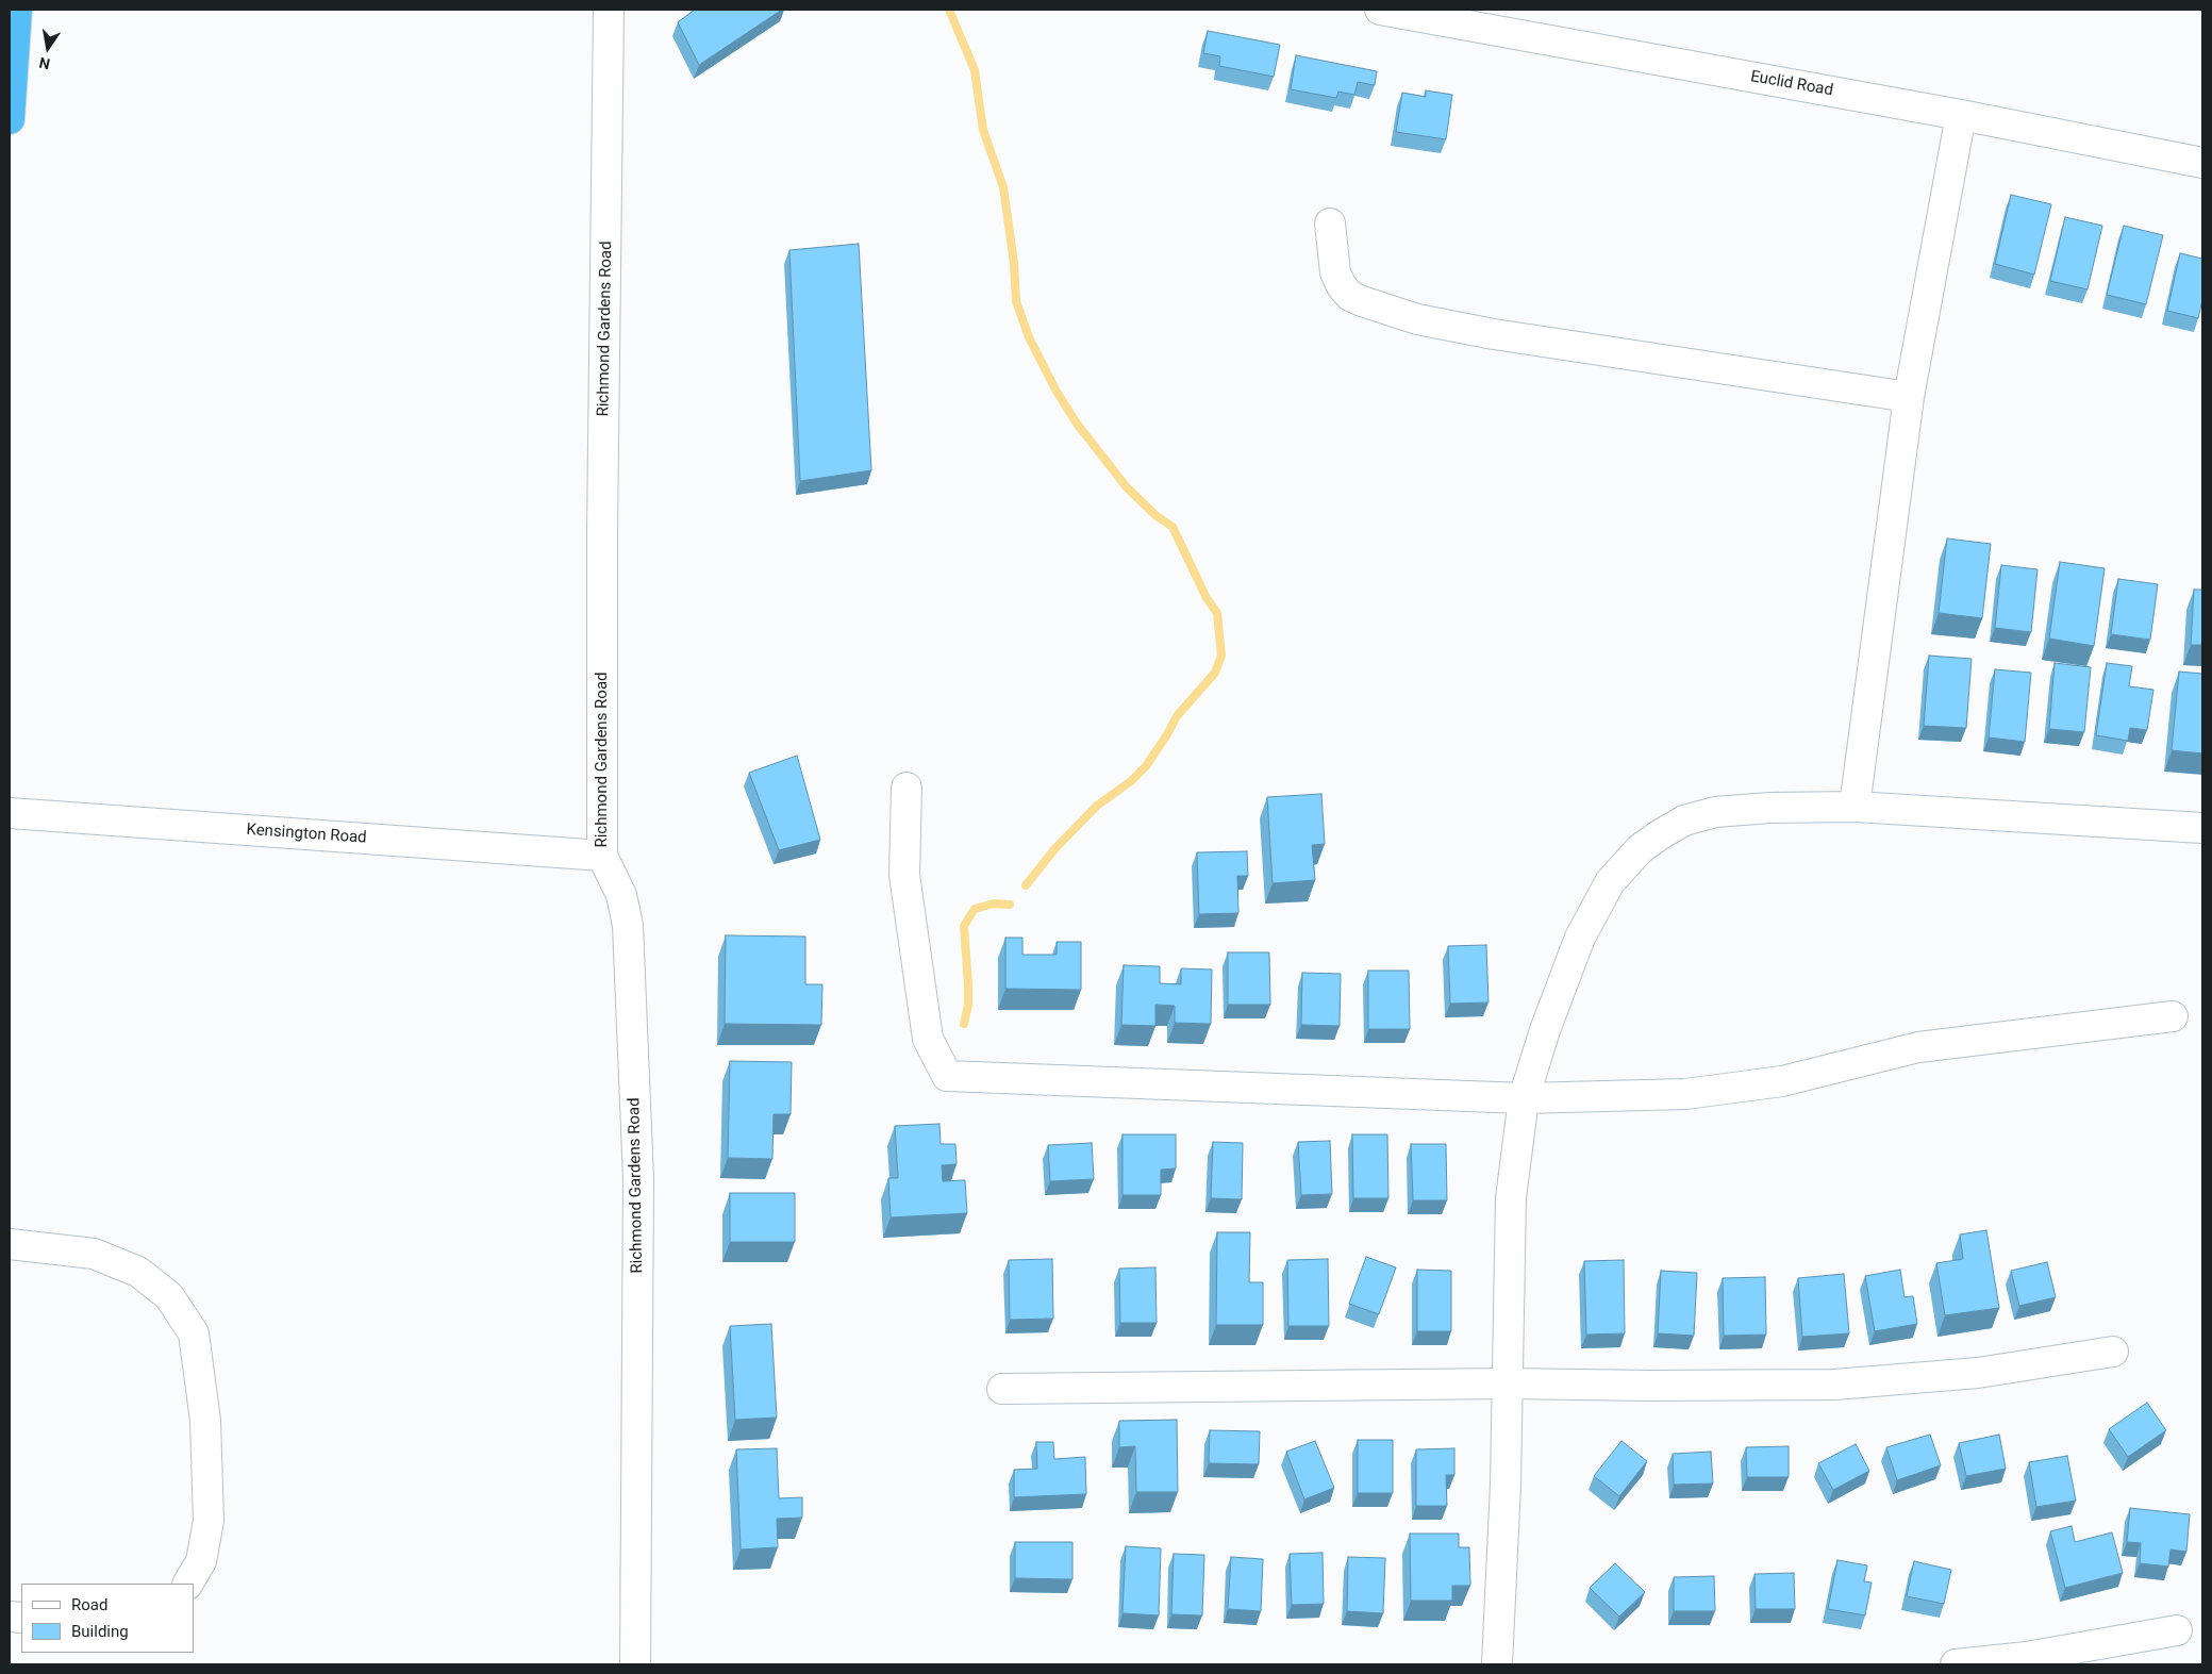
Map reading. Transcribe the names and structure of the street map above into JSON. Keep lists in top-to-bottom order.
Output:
{
  "streets": {
    "street": ["Euclid Road", "Richmond Gardens Road", "Kensington Road"]
  },
  "crossings": [
    ["Richmond Gardens Road", "Kensington Road"]
  ],
  "legend": ["Road", "Building"],
  "north": "bottom"
}
